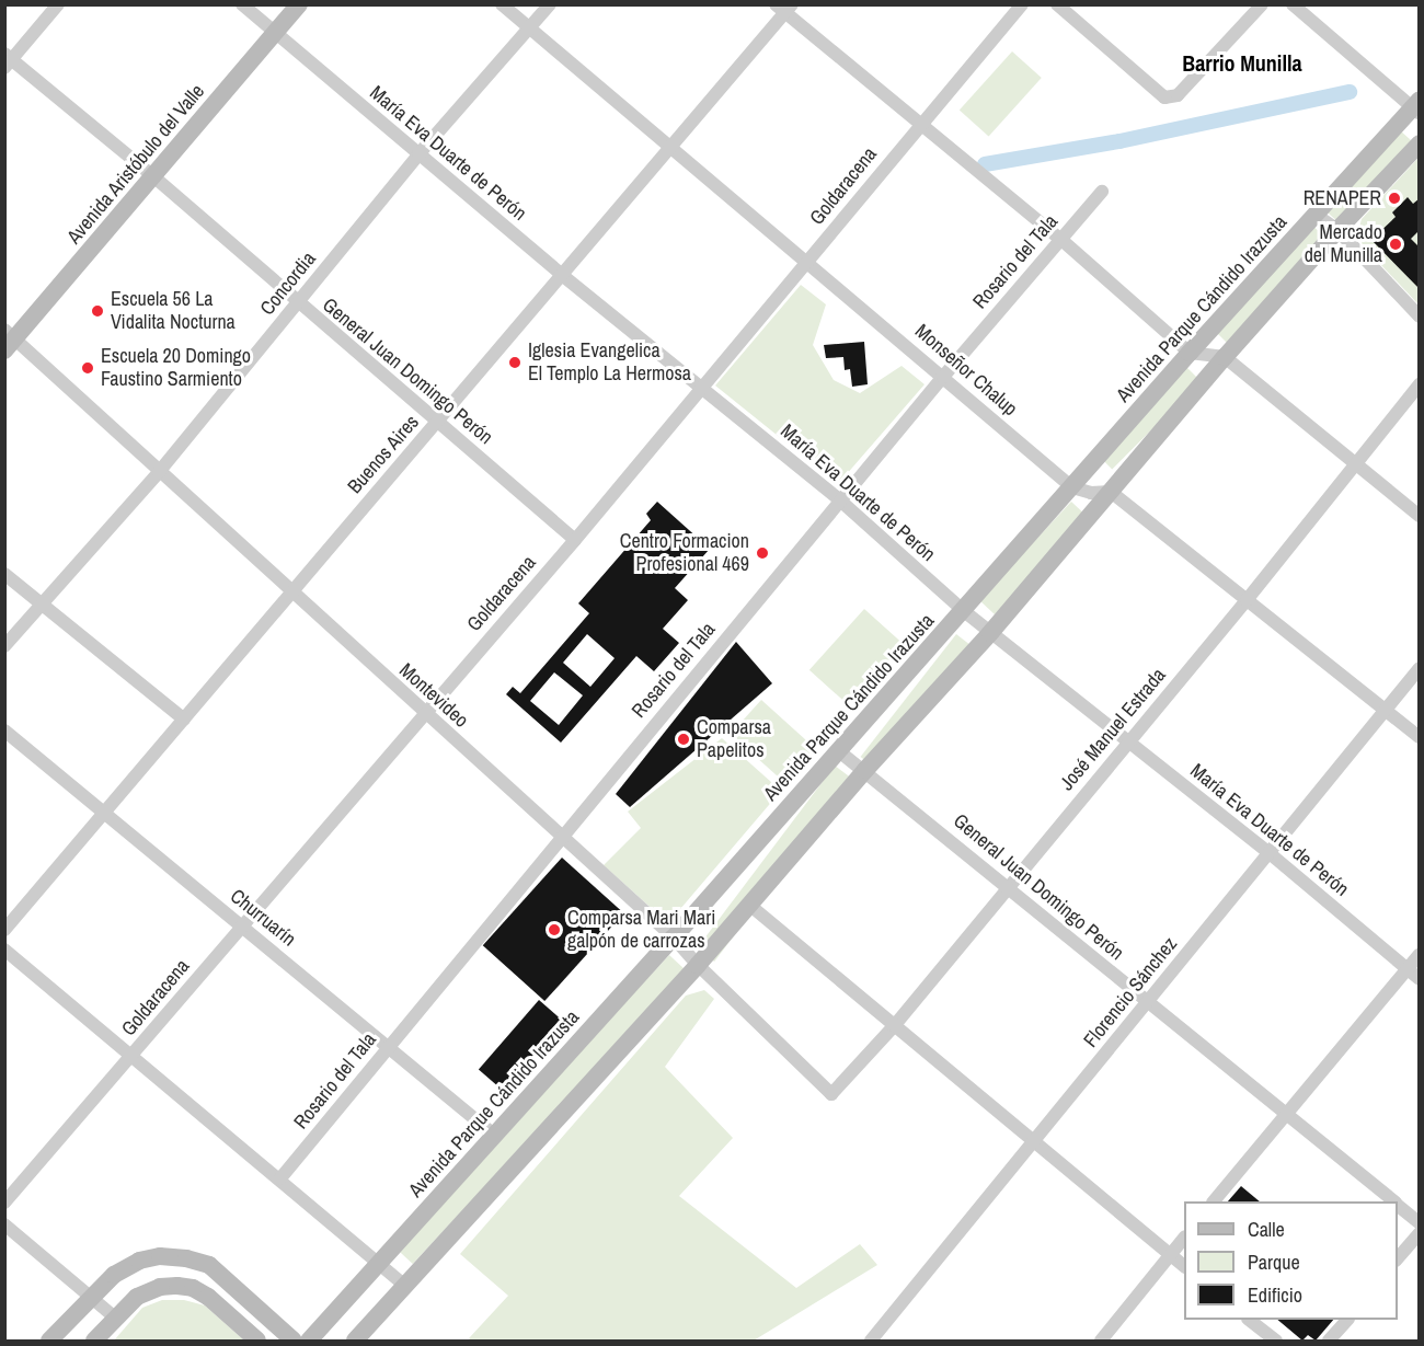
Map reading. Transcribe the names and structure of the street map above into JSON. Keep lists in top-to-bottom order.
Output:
{
  "streets": {
    "main road": ["Avenida Aristóbulo del Valle", "Avenida Parque Cándido Irazusta"],
    "street": [
      "María Eva Duarte de Perón",
      "Goldaracena",
      "Rosario del Tala",
      "Concordia",
      "Monseñor Chalup",
      "General Juan Domingo Perón",
      "Buenos Aires",
      "Montevideo",
      "José Manuel Estrada",
      "Churruarín",
      "Florencio Sánchez"
    ]
  },
  "crossings": [
    ["María Eva Duarte de Perón", "Avenida Aristóbulo del Valle"],
    ["María Eva Duarte de Perón", "Goldaracena"],
    ["María Eva Duarte de Perón", "Rosario del Tala"],
    ["María Eva Duarte de Perón", "Concordia"],
    ["María Eva Duarte de Perón", "Avenida Parque Cándido Irazusta"],
    ["María Eva Duarte de Perón", "Buenos Aires"],
    ["María Eva Duarte de Perón", "José Manuel Estrada"],
    ["María Eva Duarte de Perón", "Florencio Sánchez"],
    ["Avenida Aristóbulo del Valle", "General Juan Domingo Perón"],
    ["Avenida Aristóbulo del Valle", "Montevideo"],
    ["Goldaracena", "Monseñor Chalup"],
    ["Goldaracena", "General Juan Domingo Perón"],
    ["Goldaracena", "Montevideo"],
    ["Goldaracena", "Churruarín"],
    ["Rosario del Tala", "Monseñor Chalup"],
    ["Rosario del Tala", "Montevideo"],
    ["Rosario del Tala", "Churruarín"],
    ["Concordia", "Monseñor Chalup"],
    ["Concordia", "General Juan Domingo Perón"],
    ["Concordia", "Montevideo"],
    ["Avenida Parque Cándido Irazusta", "Monseñor Chalup"],
    ["Avenida Parque Cándido Irazusta", "General Juan Domingo Perón"],
    ["Avenida Parque Cándido Irazusta", "Montevideo"],
    ["Avenida Parque Cándido Irazusta", "Churruarín"],
    ["Monseñor Chalup", "Buenos Aires"],
    ["General Juan Domingo Perón", "Buenos Aires"],
    ["General Juan Domingo Perón", "José Manuel Estrada"],
    ["General Juan Domingo Perón", "Florencio Sánchez"],
    ["Buenos Aires", "Montevideo"],
    ["Buenos Aires", "Churruarín"],
    ["Montevideo", "José Manuel Estrada"]
  ],
  "districts": ["Barrio Munilla"],
  "places": [
    "RENAPER",
    "Mercado del Munilla",
    "Escuela 56 La Vidalita Nocturna",
    "Iglesia Evangelica El Templo La Hermosa",
    "Escuela 20 Domingo Faustino Sarmiento",
    "Centro Formacion Profesional 469",
    "Comparsa Papelitos",
    "Comparsa Mari Mari galpón de carrozas"
  ],
  "legend": ["Calle", "Parque", "Edificio"]
}
